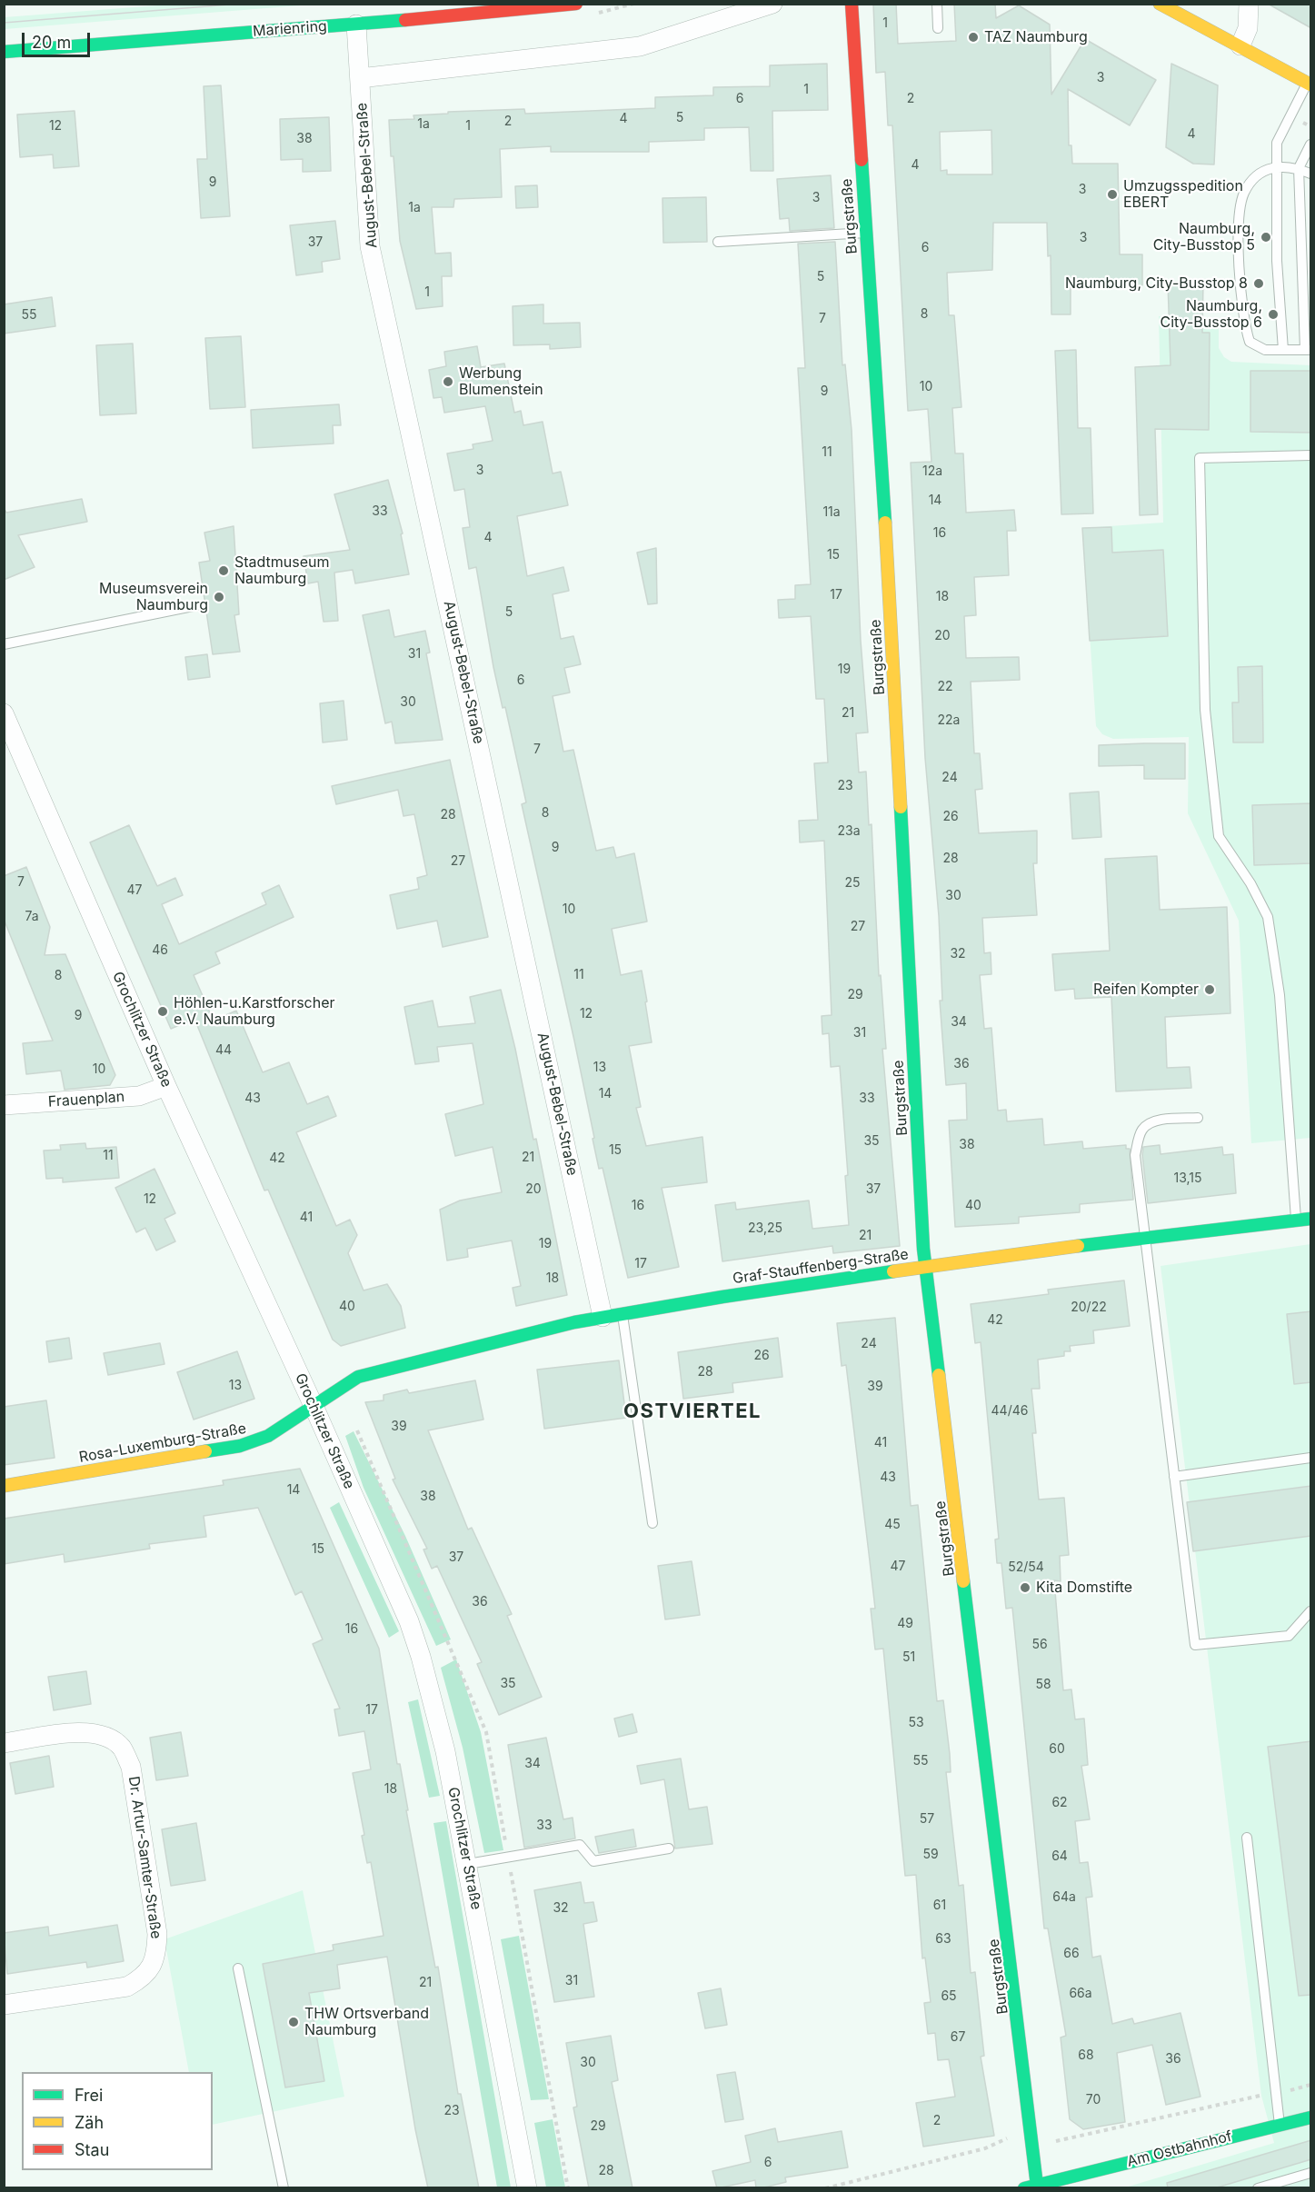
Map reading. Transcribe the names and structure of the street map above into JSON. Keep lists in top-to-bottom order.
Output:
{
  "streets": {
    "street": [
      "Marienring",
      "August-Bebel-Straße",
      "Burgstraße",
      "Grochlitzer Straße",
      "Frauenplan",
      "Graf-Stauffenberg-Straße",
      "Rosa-Luxemburg-Straße",
      "Dr. Artur-Samter-Straße",
      "Am Ostbahnhof"
    ]
  },
  "crossings": [
    ["Marienring", "August-Bebel-Straße"],
    ["August-Bebel-Straße", "Graf-Stauffenberg-Straße"],
    ["Burgstraße", "Graf-Stauffenberg-Straße"],
    ["Burgstraße", "Am Ostbahnhof"],
    ["Grochlitzer Straße", "Frauenplan"],
    ["Grochlitzer Straße", "Rosa-Luxemburg-Straße"],
    ["Graf-Stauffenberg-Straße", "Rosa-Luxemburg-Straße"]
  ],
  "districts": ["OSTVIERTEL"],
  "places": [
    "TAZ Naumburg",
    "Umzugsspedition EBERT",
    "Naumburg, City-Busstop 5",
    "Naumburg, City-Busstop 8",
    "Naumburg, City-Busstop 6",
    "Werbung Blumenstein",
    "Stadtmuseum Naumburg",
    "Museumsverein Naumburg",
    "Reifen Kompter",
    "Höhlen-u.Karstforscher e.V. Naumburg",
    "Kita Domstifte",
    "THW Ortsverband Naumburg"
  ],
  "house_numbers": [
    "1",
    "3",
    "1",
    "6",
    "2",
    "5",
    "4",
    "2",
    "1a",
    "12",
    "1",
    "4",
    "38",
    "4",
    "9",
    "3",
    "3",
    "1a",
    "3",
    "37",
    "6",
    "5",
    "1",
    "8",
    "55",
    "7",
    "10",
    "9",
    "11",
    "3",
    "12a",
    "14",
    "33",
    "11a",
    "16",
    "4",
    "15",
    "17",
    "18",
    "5",
    "20",
    "31",
    "19",
    "6",
    "22",
    "30",
    "21",
    "22a",
    "7",
    "24",
    "23",
    "8",
    "28",
    "26",
    "23a",
    "9",
    "28",
    "27",
    "7",
    "25",
    "47",
    "30",
    "10",
    "7a",
    "27",
    "46",
    "32",
    "11",
    "8",
    "29",
    "12",
    "9",
    "34",
    "31",
    "44",
    "36",
    "13",
    "10",
    "14",
    "43",
    "33",
    "35",
    "38",
    "15",
    "11",
    "21",
    "42",
    "13,15",
    "20",
    "37",
    "12",
    "16",
    "40",
    "41",
    "23,25",
    "21",
    "19",
    "17",
    "18",
    "40",
    "20/22",
    "42",
    "24",
    "26",
    "28",
    "13",
    "39",
    "44/46",
    "39",
    "41",
    "43",
    "14",
    "38",
    "45",
    "15",
    "37",
    "47",
    "52/54",
    "36",
    "49",
    "16",
    "56",
    "51",
    "35",
    "58",
    "17",
    "53",
    "60",
    "55",
    "34",
    "18",
    "62",
    "57",
    "33",
    "59",
    "64",
    "64a",
    "61",
    "32",
    "63",
    "66",
    "31",
    "21",
    "66a",
    "65",
    "67",
    "68",
    "36",
    "30",
    "70",
    "23",
    "2",
    "29",
    "6",
    "28"
  ],
  "legend": ["Frei", "Zäh", "Stau"],
  "scale_bar": "20 m"
}
